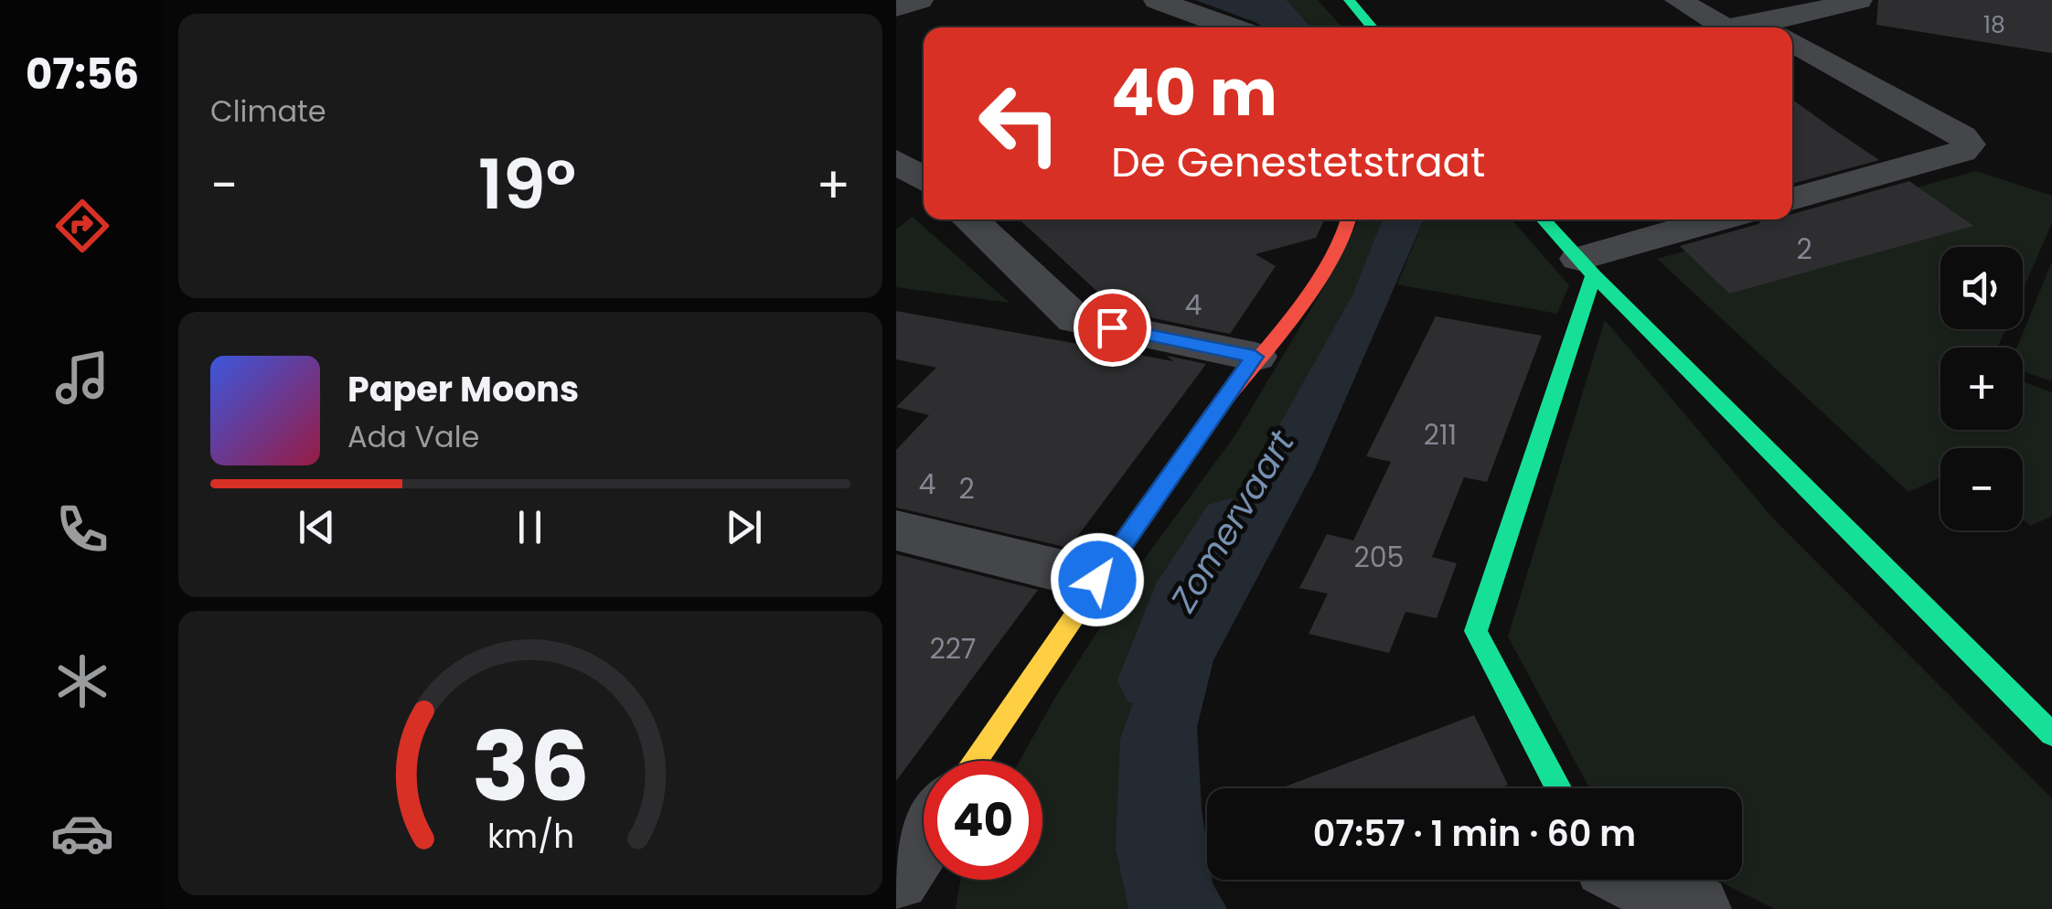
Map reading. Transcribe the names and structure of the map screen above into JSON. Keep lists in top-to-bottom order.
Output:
{
  "water": ["Zomervaart"],
  "house_numbers": [
    "18",
    "2",
    "4",
    "211",
    "4",
    "2",
    "205",
    "227"
  ],
  "page": {
    "tabs": "07:56",
    "tile": "Climate",
    "turn": ["40 m", "De Genestetstraat"],
    "heat": ["−", "19°", "+"],
    "map_buttons": ["+", "−"],
    "song": ["Paper Moons", "Ada Vale"],
    "limit": "40",
    "trip": "07:57 · 1 min · 60 m",
    "gauge": ["36", "km/h"]
  }
}
